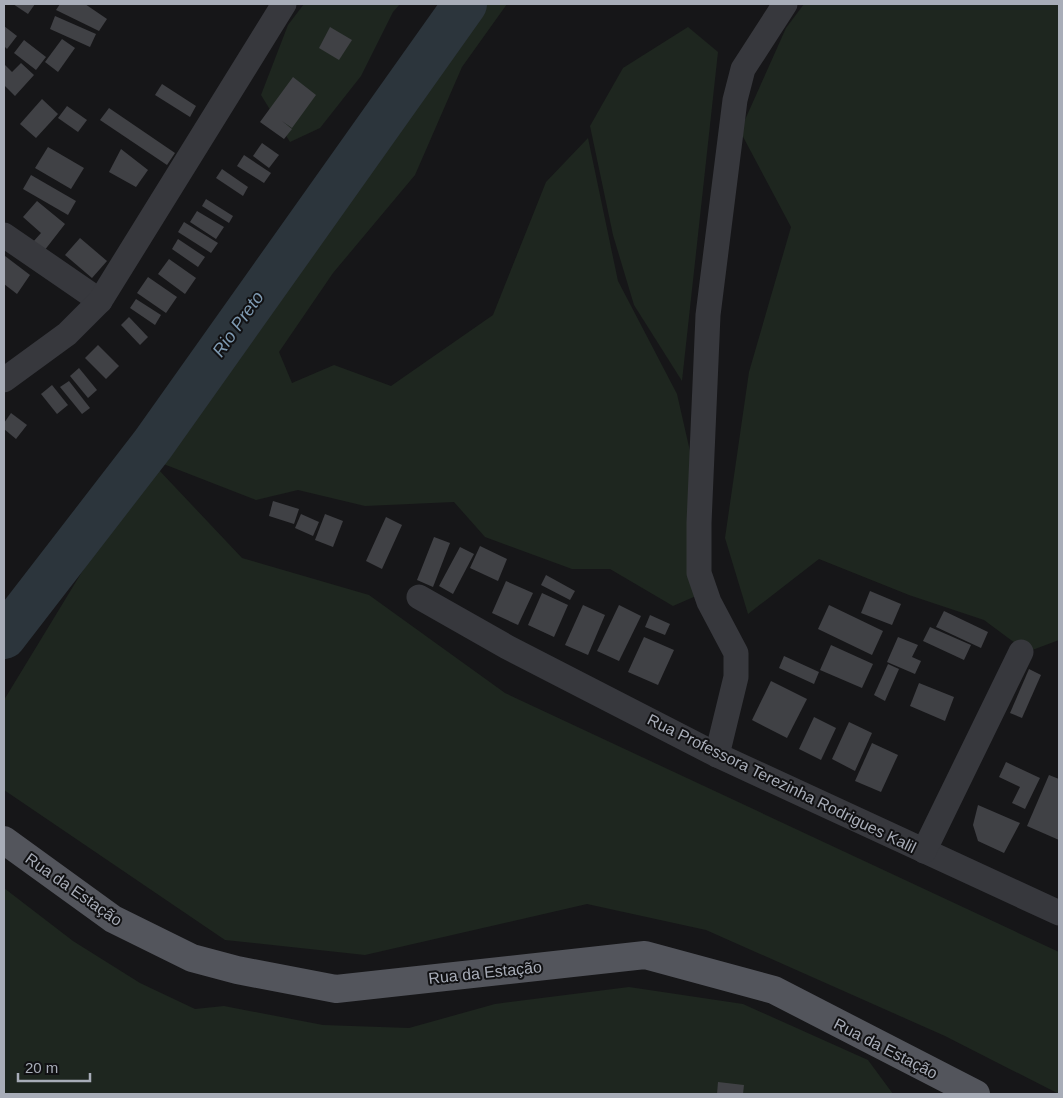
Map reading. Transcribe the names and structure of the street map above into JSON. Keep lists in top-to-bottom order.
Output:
{
  "streets": {
    "main road": ["Rua da Estação"],
    "street": ["Rua Professora Terezinha Rodrigues Kalil"]
  },
  "water": ["Rio Preto"],
  "scale_bar": "20 m"
}
